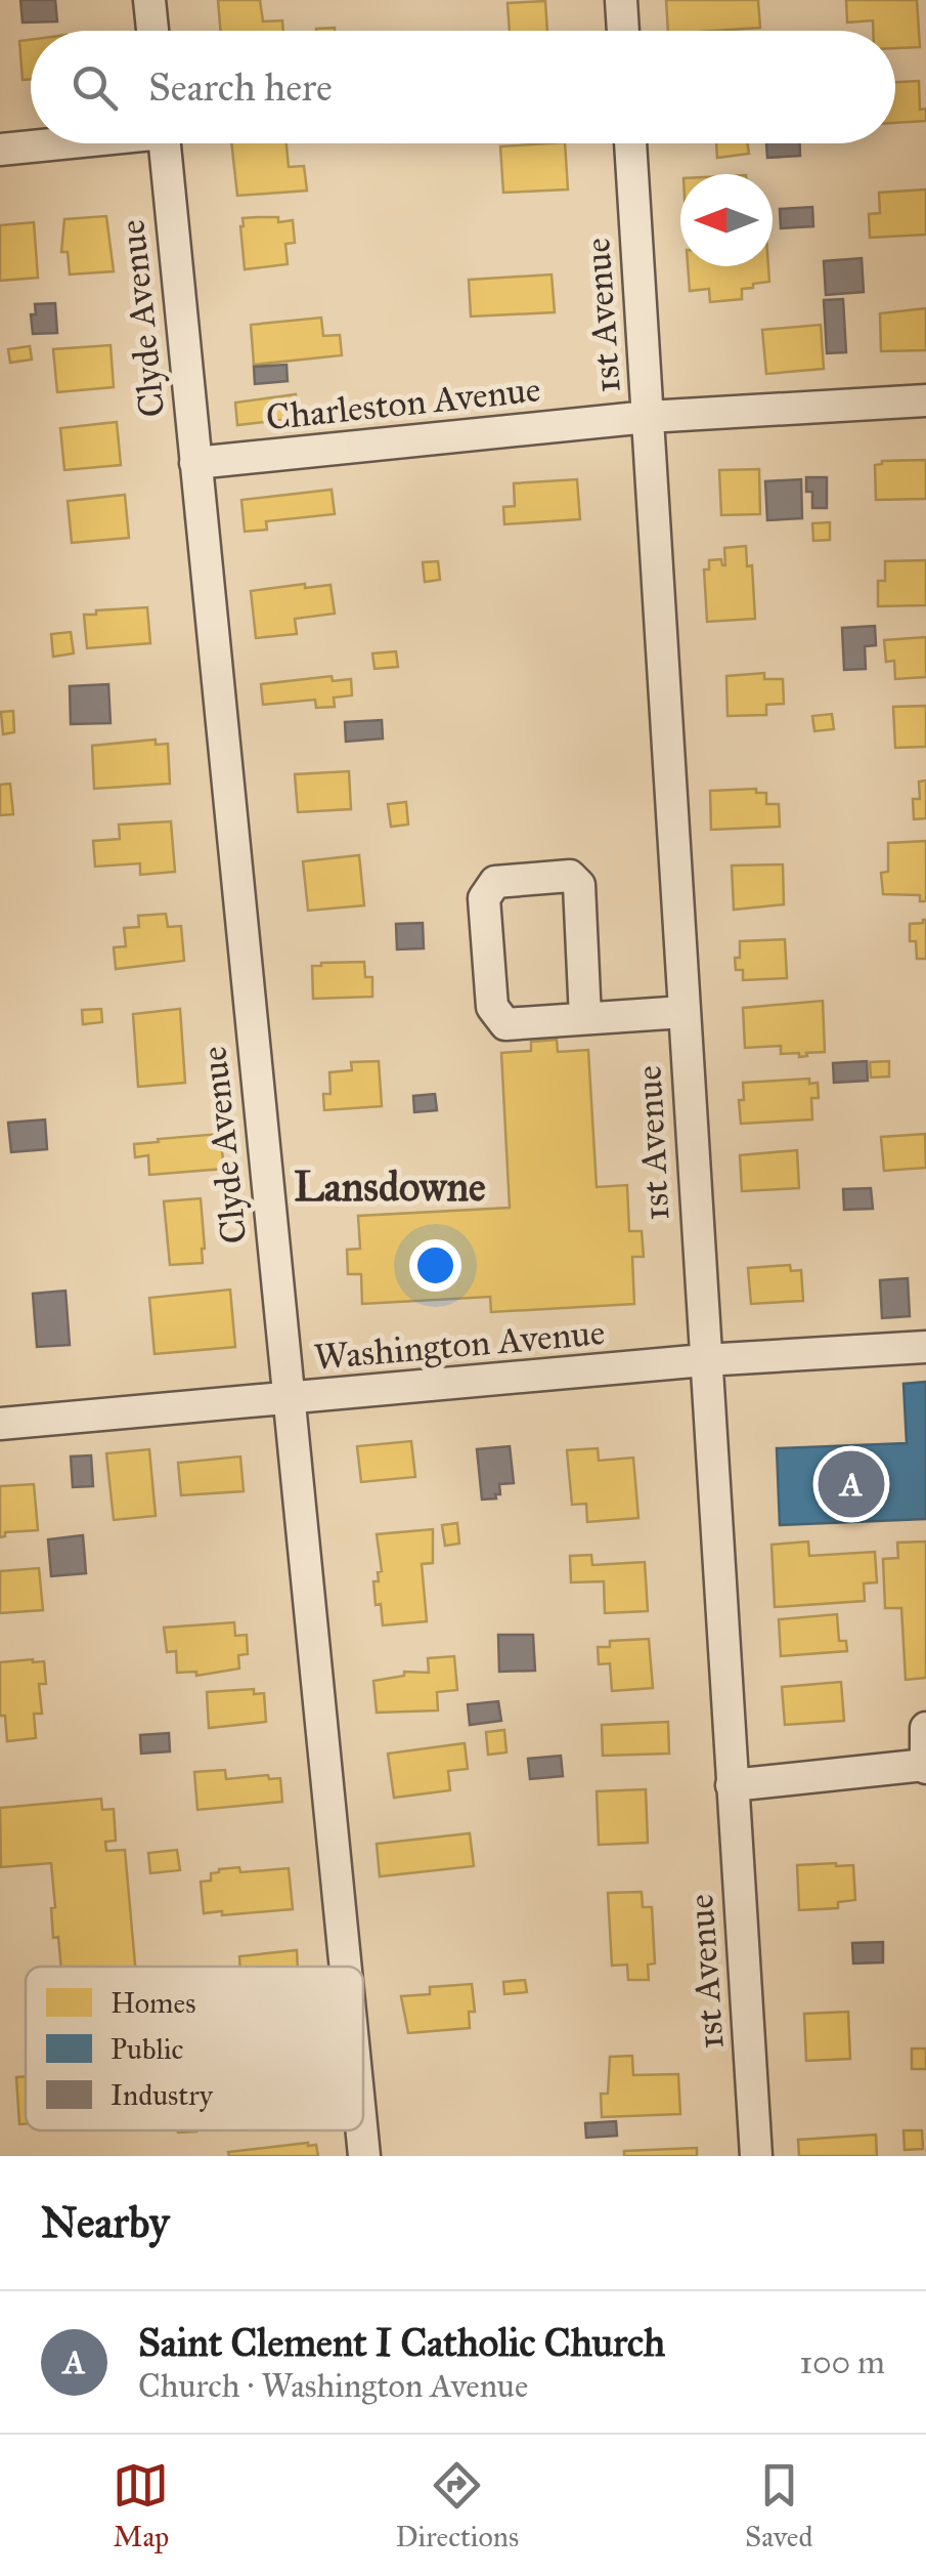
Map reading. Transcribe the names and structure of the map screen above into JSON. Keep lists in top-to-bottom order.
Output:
{
  "streets": {
    "street": [
      "1st Avenue",
      "Clyde Avenue",
      "Charleston Avenue",
      "Washington Avenue"
    ]
  },
  "crossings": [
    ["1st Avenue", "Charleston Avenue"],
    ["1st Avenue", "Washington Avenue"],
    ["Clyde Avenue", "Charleston Avenue"],
    ["Clyde Avenue", "Washington Avenue"]
  ],
  "districts": ["Lansdowne"],
  "legend": ["Homes", "Public", "Industry"],
  "north": "left",
  "page": {
    "search": "Search here",
    "pins": "A",
    "heading": "Nearby",
    "list": [
      {
        "mark": "A",
        "name": "Saint Clement I Catholic Church",
        "note": "Church · Washington Avenue",
        "value": "100 m"
      }
    ],
    "nav": ["Map", "Directions", "Saved"]
  }
}
